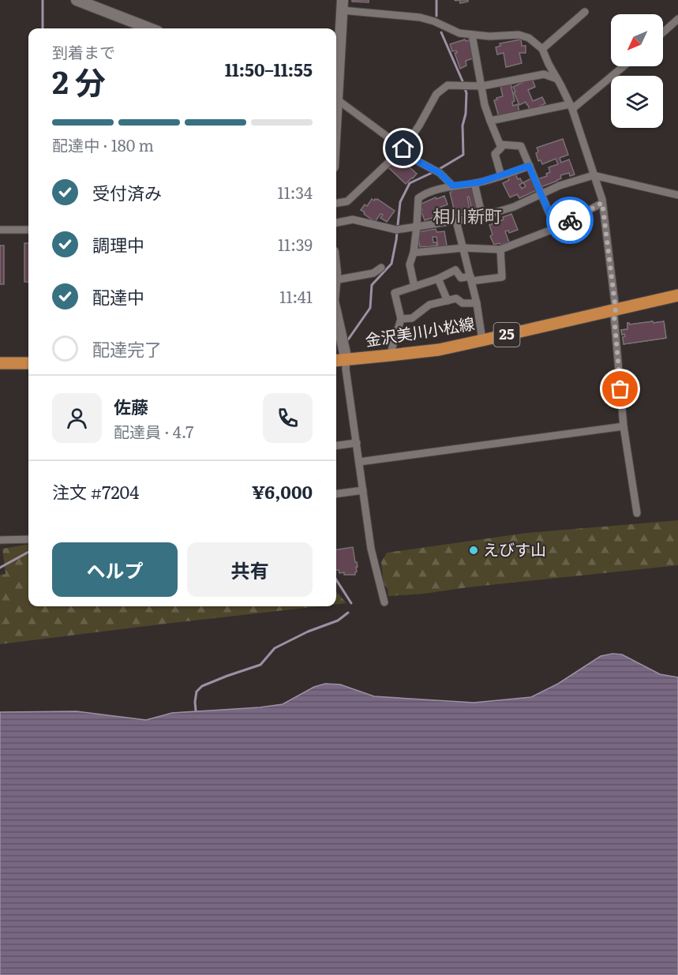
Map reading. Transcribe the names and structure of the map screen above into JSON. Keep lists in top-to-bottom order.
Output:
{
  "streets": {
    "main road": ["金沢美川小松線", "25"]
  },
  "districts": ["相川新町"],
  "places": ["えびす山"],
  "north": "bottom left",
  "page": {
    "heading": ["2 分", "到着まで", "11:50–11:55"],
    "panel": [
      "佐藤",
      "配達員 · 4.7",
      "注文 #7204",
      "¥6,000"
    ],
    "bar": "配達中 · 180 m",
    "list": [
      ["受付済み", "11:34"],
      ["調理中", "11:39"],
      ["配達中", "11:41"],
      "配達完了"
    ],
    "buttons": ["ヘルプ", "共有"]
  }
}
